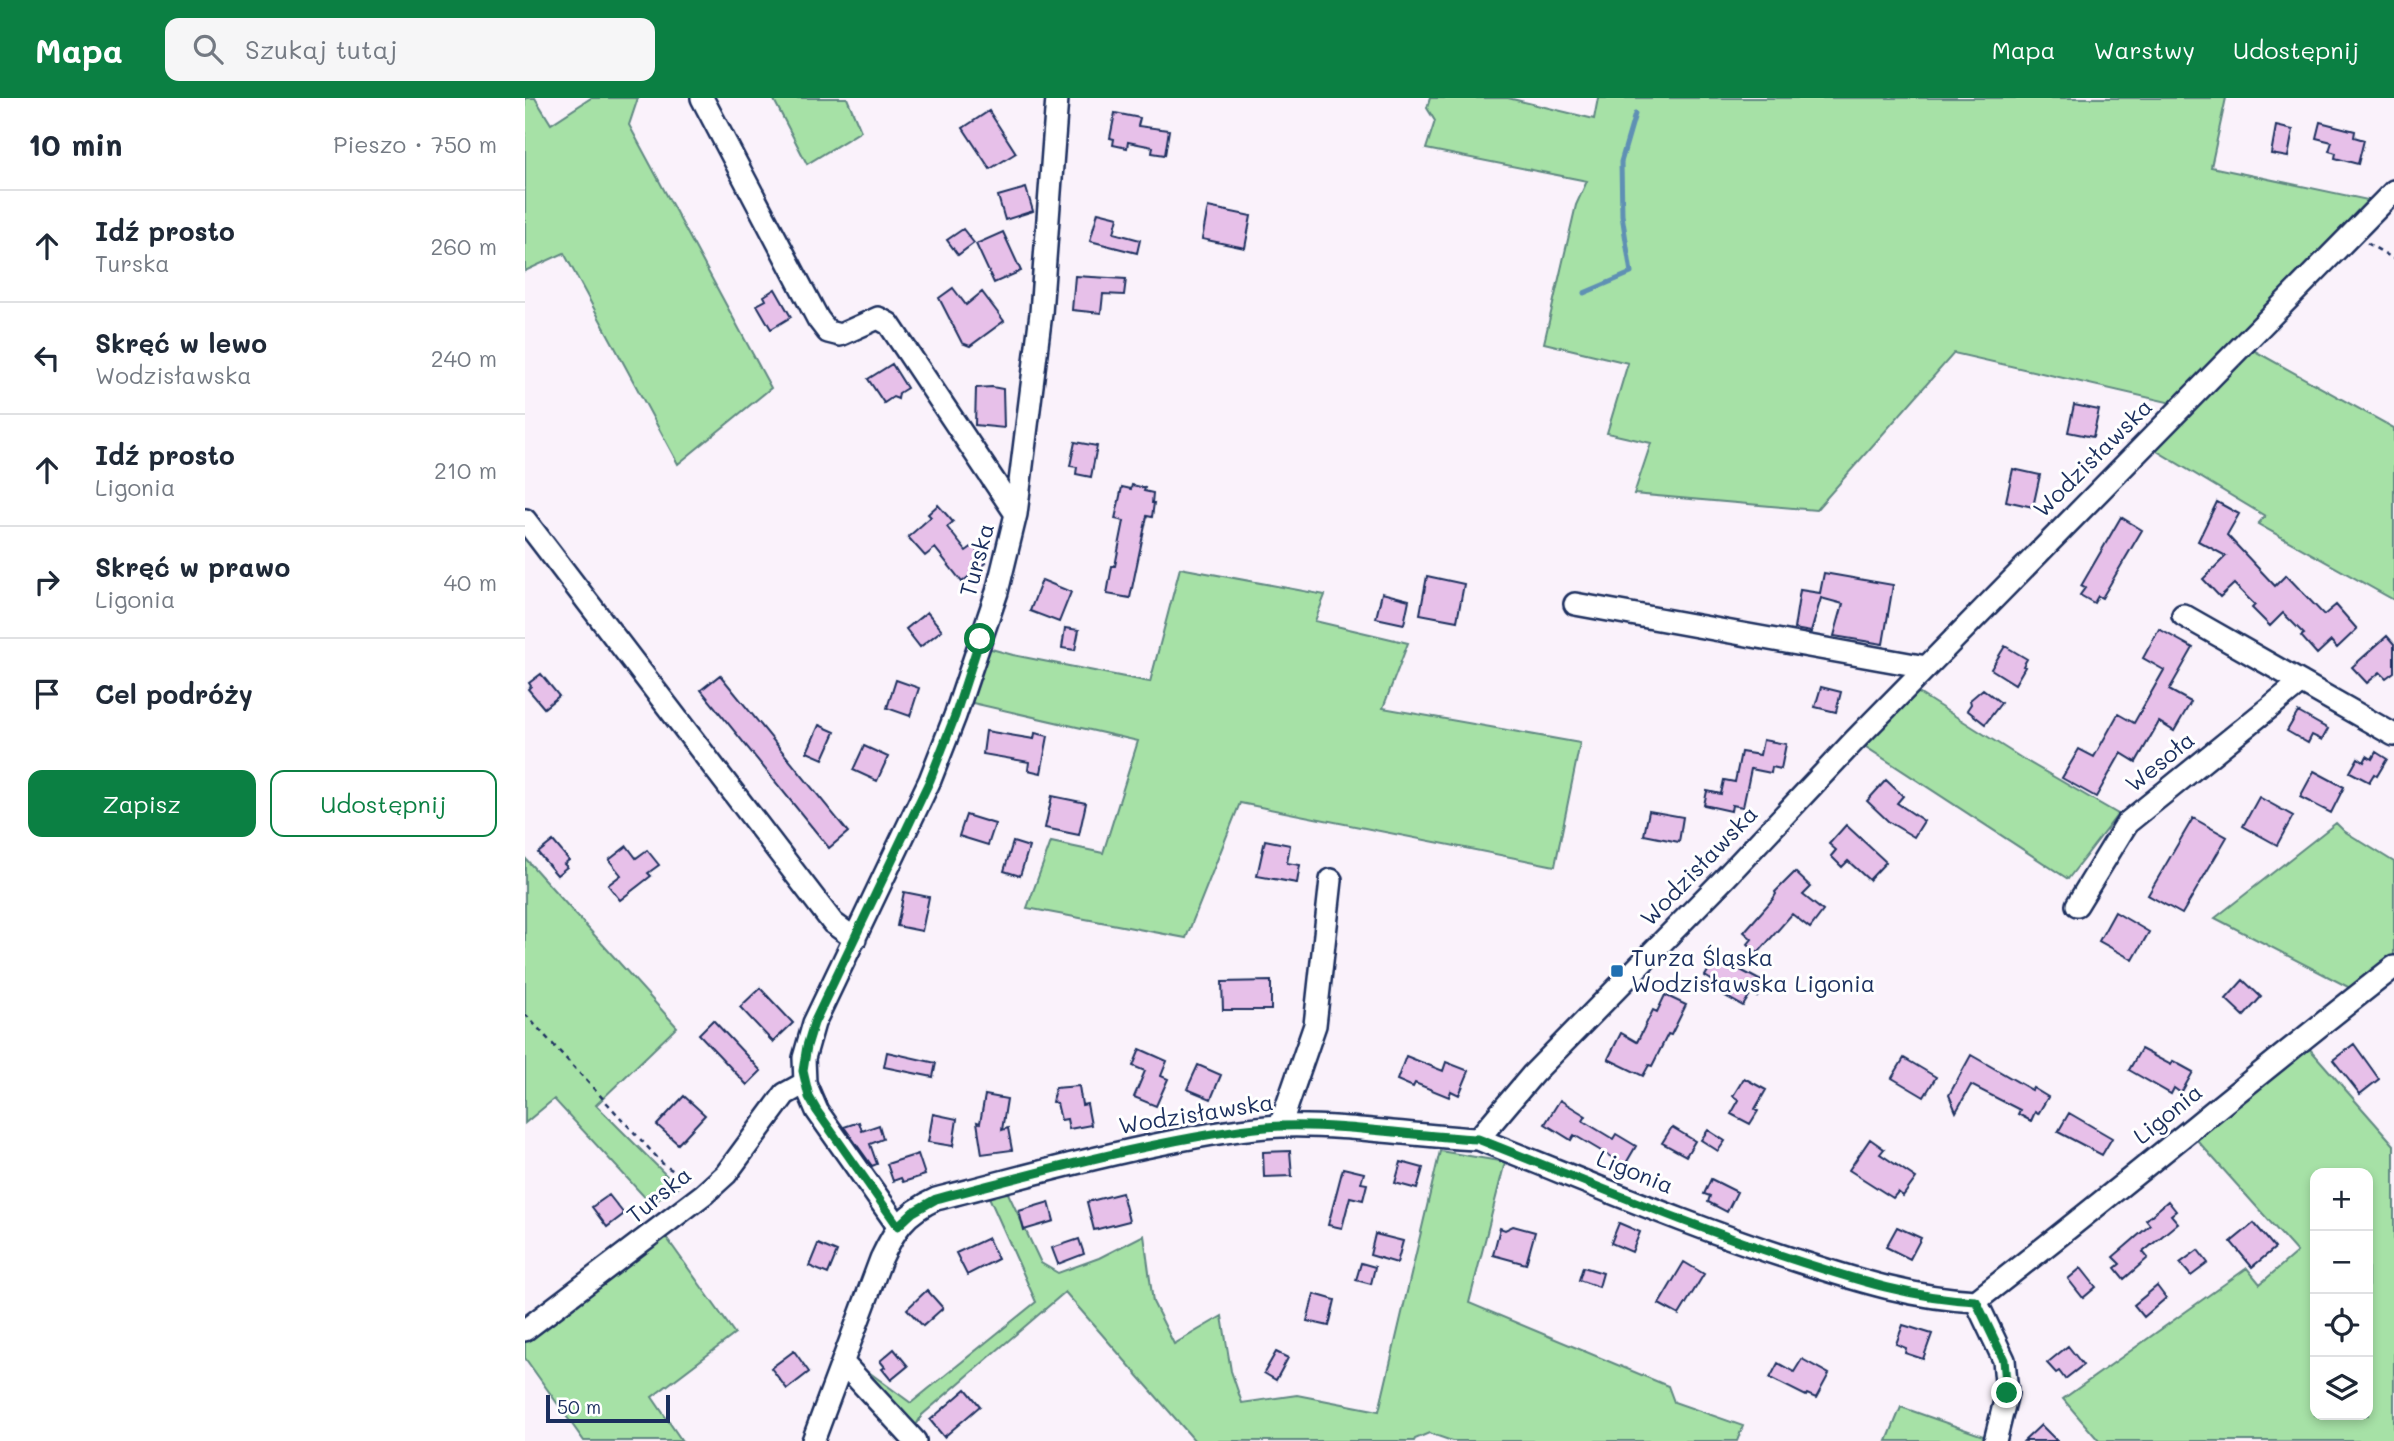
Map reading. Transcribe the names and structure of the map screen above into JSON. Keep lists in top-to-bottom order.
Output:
{
  "streets": {
    "street": [
      "Wodzisławska",
      "Turska",
      "Wesoła",
      "Ligonia"
    ]
  },
  "crossings": [
    ["Wodzisławska", "Turska"],
    ["Wodzisławska", "Ligonia"]
  ],
  "places": {
    "transit": ["Turza Śląska Wodzisławska Ligonia"]
  },
  "scale_bar": "50 m",
  "page": {
    "header": "Mapa",
    "search": "Szukaj tutaj",
    "nav": ["Mapa", "Warstwy", "Udostępnij"],
    "heading": ["10 min", "Pieszo · 750 m"],
    "list": [
      ["Idź prosto", "Turska", "260 m"],
      ["Skręć w lewo", "Wodzisławska", "240 m"],
      ["Idź prosto", "Ligonia", "210 m"],
      ["Skręć w prawo", "Ligonia", "40 m"],
      "Cel podróży"
    ],
    "buttons": ["Zapisz", "Udostępnij"],
    "map_buttons": ["+", "−"],
    "scale": "50 m"
  }
}
